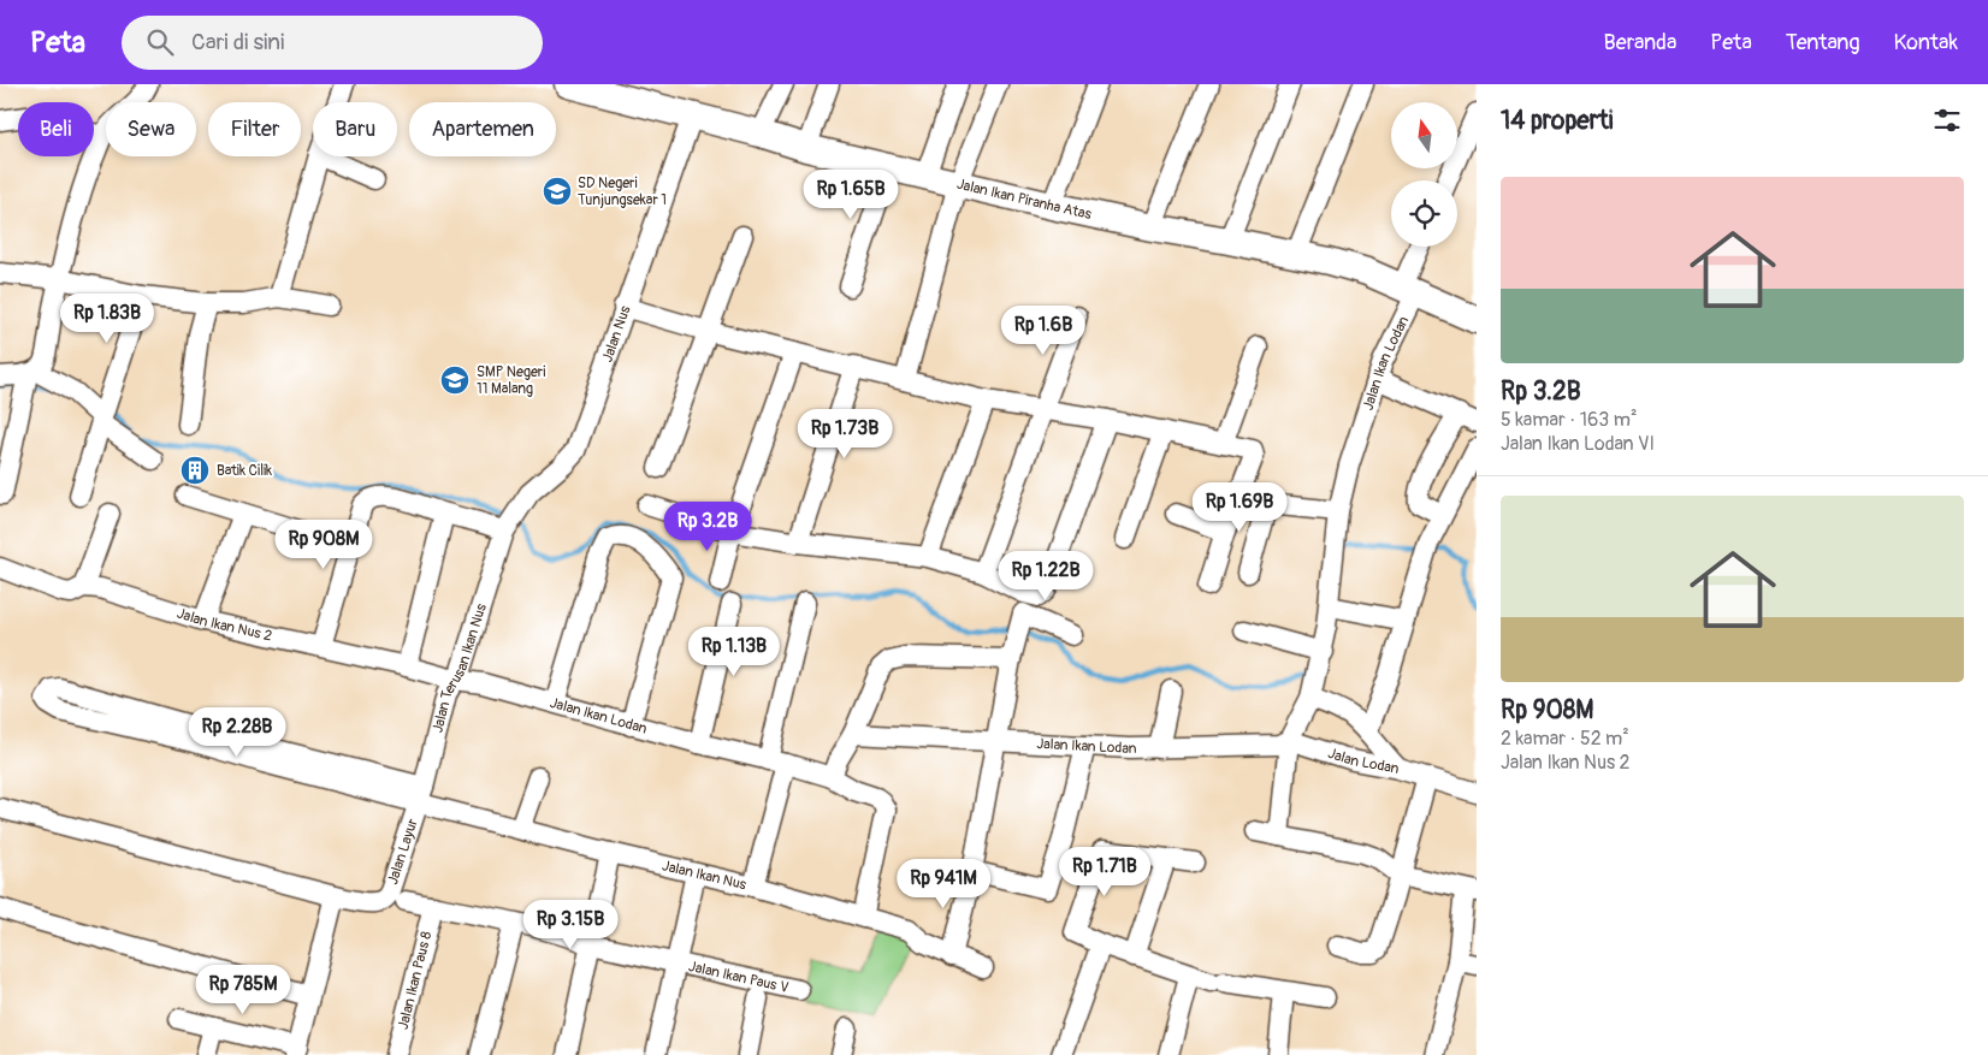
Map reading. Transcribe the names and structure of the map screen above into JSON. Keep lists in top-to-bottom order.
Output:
{
  "streets": {
    "street": [
      "Jalan Ikan Piranha Atas",
      "Jalan Nus",
      "Jalan Ikan Lodan",
      "Jalan Ikan Nus 2",
      "Jalan Terusan Ikan Nus",
      "Jalan Lodan",
      "Jalan Layur",
      "Jalan Ikan Nus",
      "Jalan Ikan Paus V",
      "Jalan Ikan Paus 8"
    ]
  },
  "crossings": [
    ["Jalan Ikan Piranha Atas", "Jalan Nus"],
    ["Jalan Ikan Piranha Atas", "Jalan Ikan Lodan"],
    ["Jalan Nus", "Jalan Terusan Ikan Nus"],
    ["Jalan Ikan Lodan", "Jalan Ikan Nus 2"],
    ["Jalan Ikan Lodan", "Jalan Terusan Ikan Nus"],
    ["Jalan Ikan Lodan", "Jalan Lodan"],
    ["Jalan Ikan Lodan", "Jalan Ikan Nus"],
    ["Jalan Ikan Nus 2", "Jalan Terusan Ikan Nus"],
    ["Jalan Terusan Ikan Nus", "Jalan Layur"],
    ["Jalan Terusan Ikan Nus", "Jalan Ikan Nus"],
    ["Jalan Layur", "Jalan Ikan Nus"],
    ["Jalan Ikan Nus", "Jalan Ikan Paus V"]
  ],
  "places": {
    "school or university": ["SD Negeri Tunjungsekar 1", "SMP Negeri 11 Malang"],
    "building": ["Batik Cilik"]
  },
  "north": "top",
  "page": {
    "header": "Peta",
    "search": "Cari di sini",
    "nav": [
      "Beranda",
      "Peta",
      "Tentang",
      "Kontak"
    ],
    "heading": "14 properti",
    "chip": [
      "Beli",
      "Sewa",
      "Filter",
      "Baru",
      "Apartemen"
    ],
    "list": [
      {
        "name": "Rp 3.2B",
        "note": "5 kamar · 163 m² · Jalan Ikan Lodan VI"
      },
      {
        "name": "Rp 908M",
        "note": "2 kamar · 52 m² · Jalan Ikan Nus 2"
      }
    ],
    "price": [
      "Rp 1.65B",
      "Rp 1.83B",
      "Rp 1.6B",
      "Rp 1.73B",
      "Rp 1.69B",
      "Rp 3.2B",
      "Rp 908M",
      "Rp 1.22B",
      "Rp 1.13B",
      "Rp 2.28B",
      "Rp 1.71B",
      "Rp 941M",
      "Rp 3.15B",
      "Rp 785M"
    ]
  }
}
